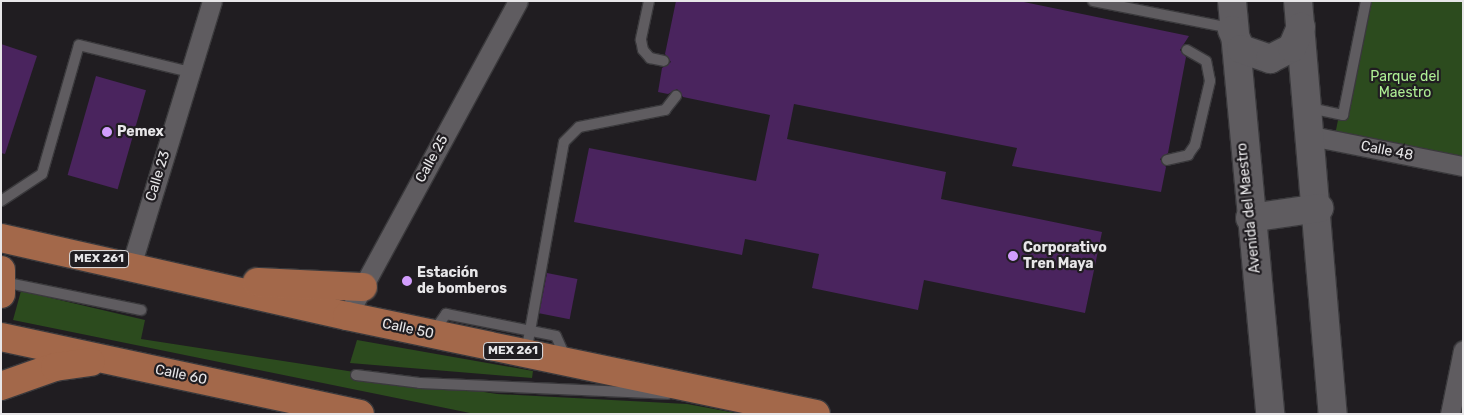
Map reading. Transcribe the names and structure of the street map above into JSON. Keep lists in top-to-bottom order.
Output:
{
  "streets": {
    "main road": ["MEX 261", "Calle 50", "Calle 60"],
    "street": [
      "Calle 48",
      "Calle 25",
      "Calle 23",
      "Avenida del Maestro"
    ]
  },
  "crossings": [
    ["Calle 25", "Calle 50"],
    ["Calle 23", "Calle 50"]
  ],
  "parks": ["Parque del Maestro"],
  "places": ["Pemex", "Corporativo Tren Maya", "Estación de bomberos"]
}
